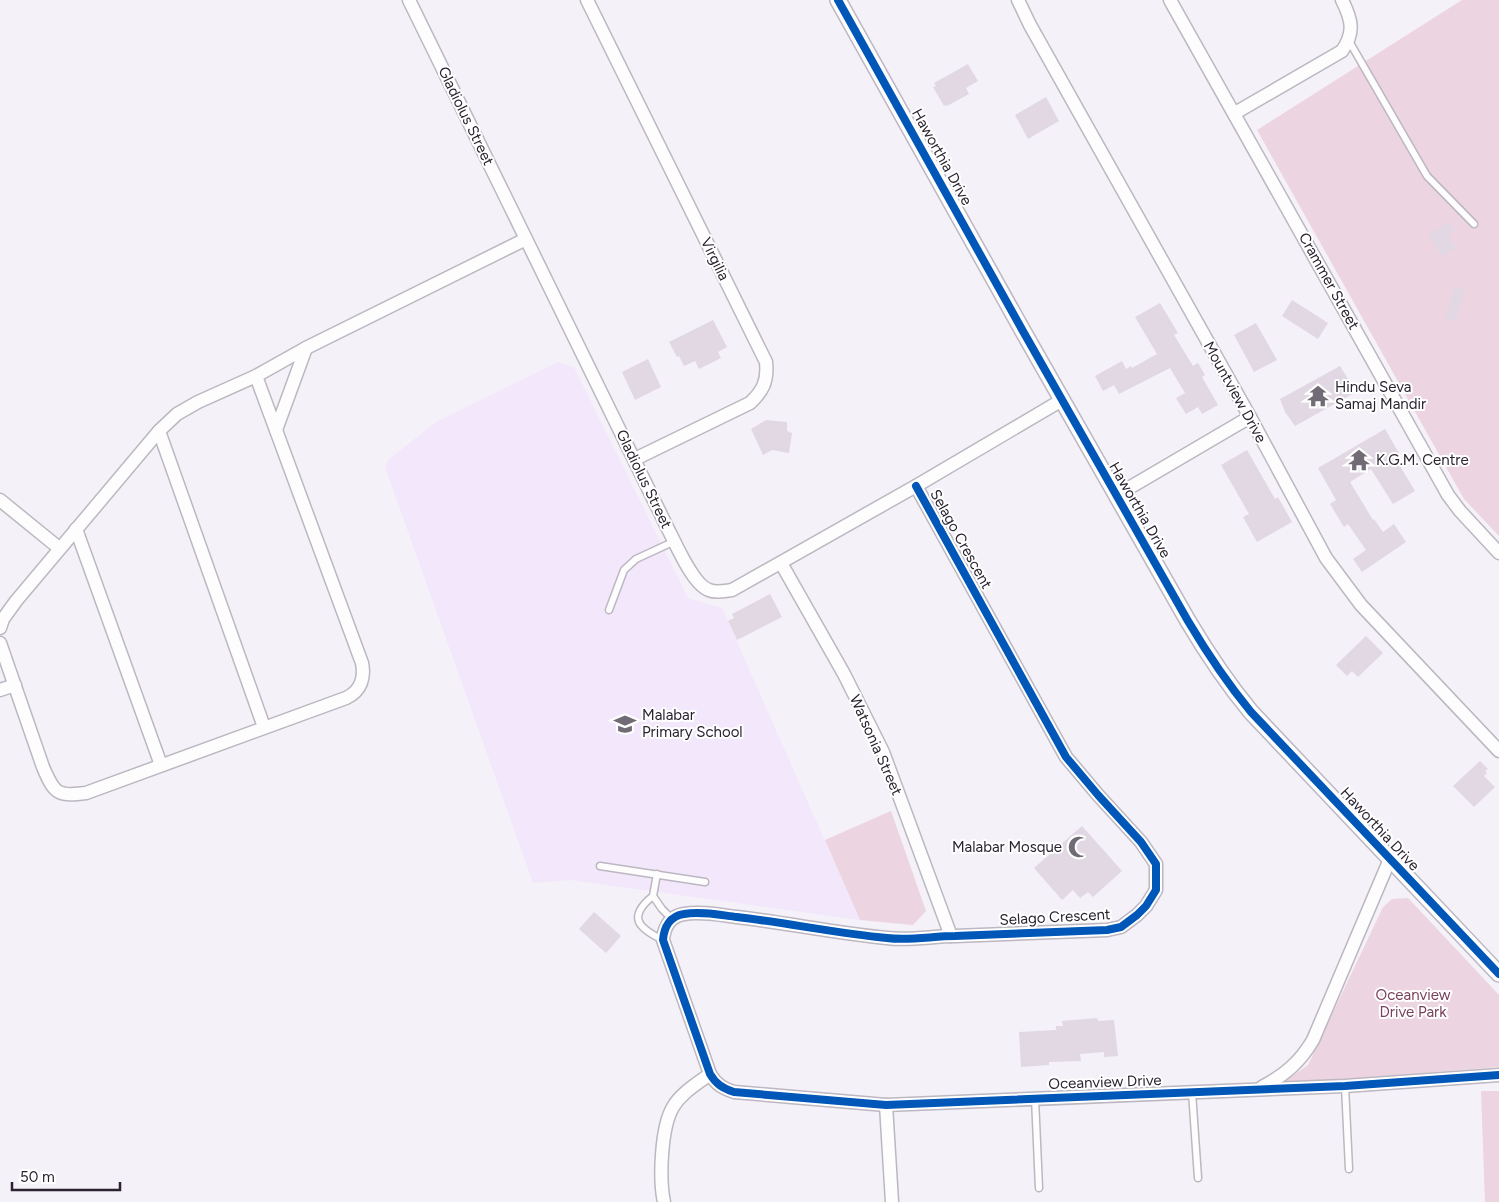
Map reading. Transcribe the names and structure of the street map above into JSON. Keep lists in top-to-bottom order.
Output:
{
  "streets": {
    "street": [
      "Gladiolus Street",
      "Haworthia Drive",
      "Virgilia",
      "Crammer Street",
      "Mountview Drive",
      "Selago Crescent",
      "Watsonia Street",
      "Oceanview Drive"
    ]
  },
  "crossings": [
    ["Gladiolus Street", "Haworthia Drive"],
    ["Gladiolus Street", "Virgilia"],
    ["Gladiolus Street", "Selago Crescent"],
    ["Gladiolus Street", "Watsonia Street"],
    ["Haworthia Drive", "Oceanview Drive"],
    ["Selago Crescent", "Watsonia Street"]
  ],
  "parks": ["Oceanview Drive Park"],
  "places": {
    "temple": ["Hindu Seva Samaj Mandir", "K.G.M. Centre"],
    "school or university": ["Malabar Primary School"],
    "mosque": ["Malabar Mosque"]
  },
  "scale_bar": "50 m"
}
